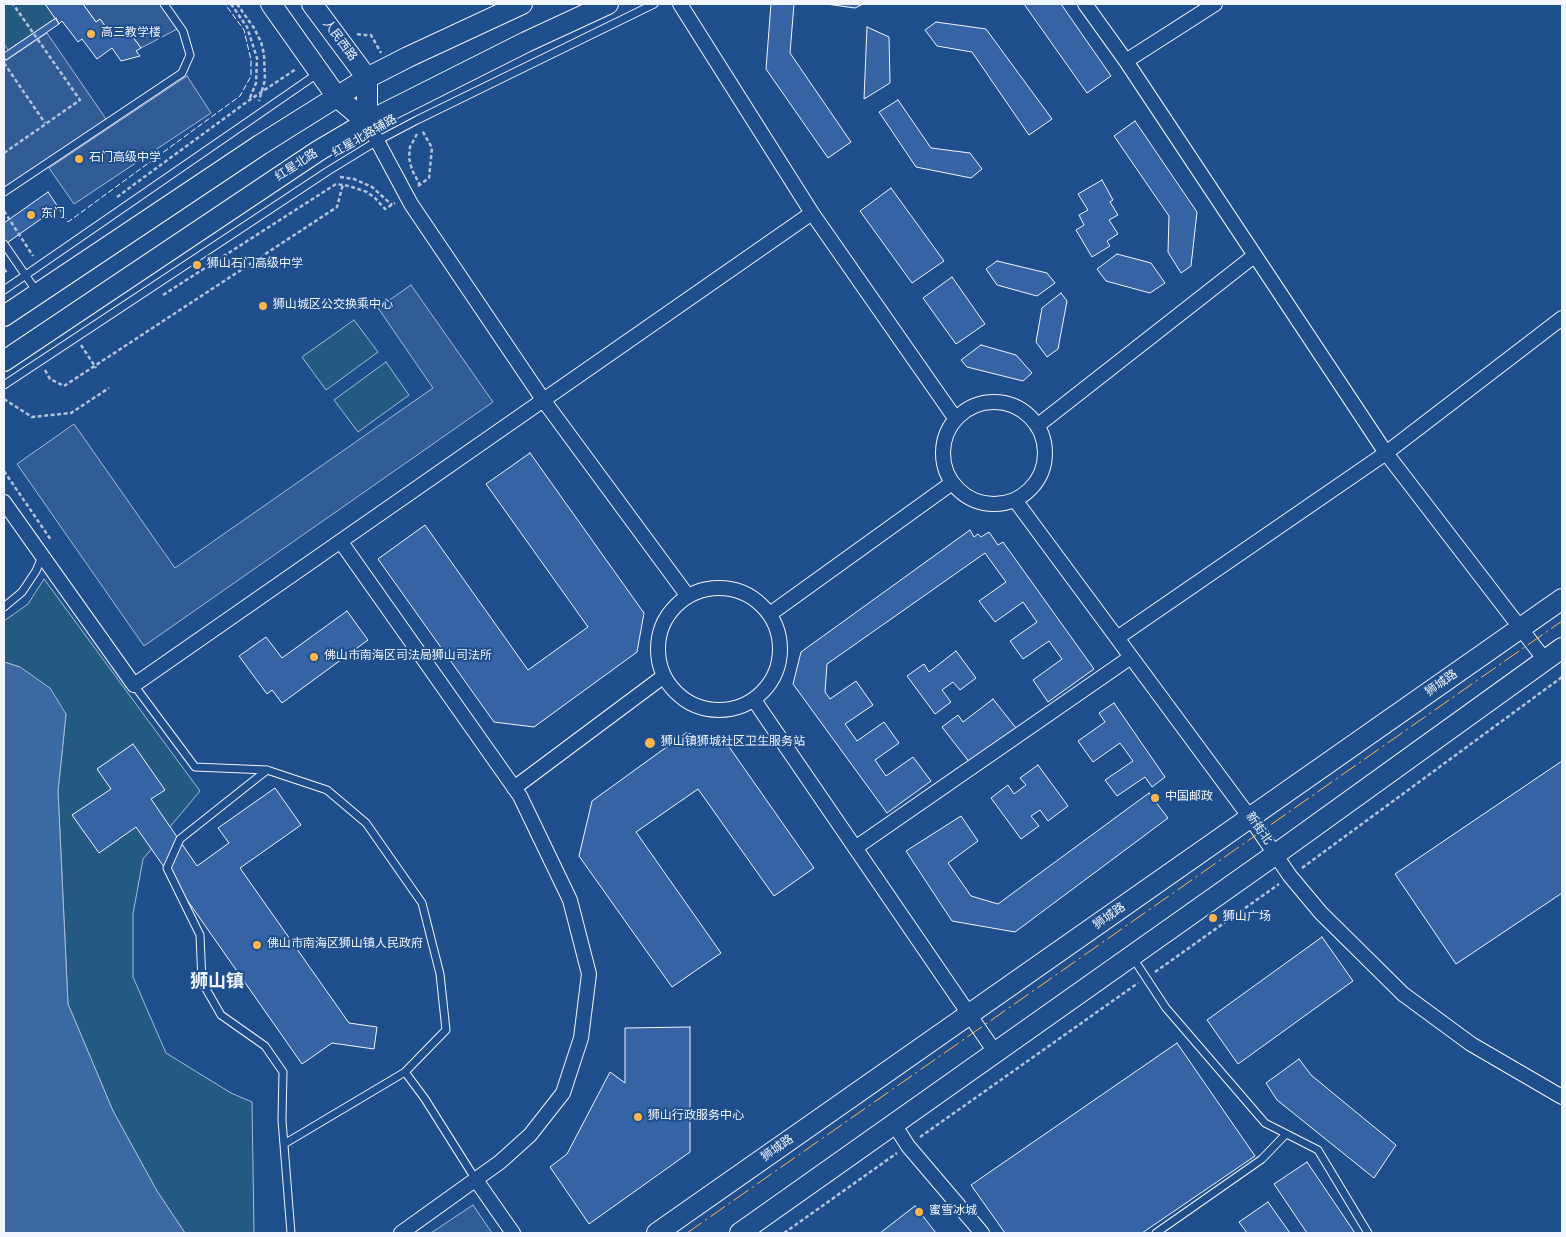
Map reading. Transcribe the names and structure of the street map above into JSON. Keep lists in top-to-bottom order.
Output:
{
  "streets": {
    "street": [
      "人民西路",
      "红星北路",
      "狮城路",
      "新街北"
    ],
    "lane": ["红星北路辅路"]
  },
  "crossings": [
    ["狮城路", "新街北"]
  ],
  "districts": ["狮山镇"],
  "places": [
    "高三教学楼",
    "石门高级中学",
    "东门",
    "狮山石门高级中学",
    "狮山城区公交换乘中心",
    "佛山市南海区司法局狮山司法所",
    "狮山镇狮城社区卫生服务站",
    "中国邮政",
    "狮山广场",
    "佛山市南海区狮山镇人民政府",
    "狮山行政服务中心",
    "蜜雪冰城"
  ]
}
